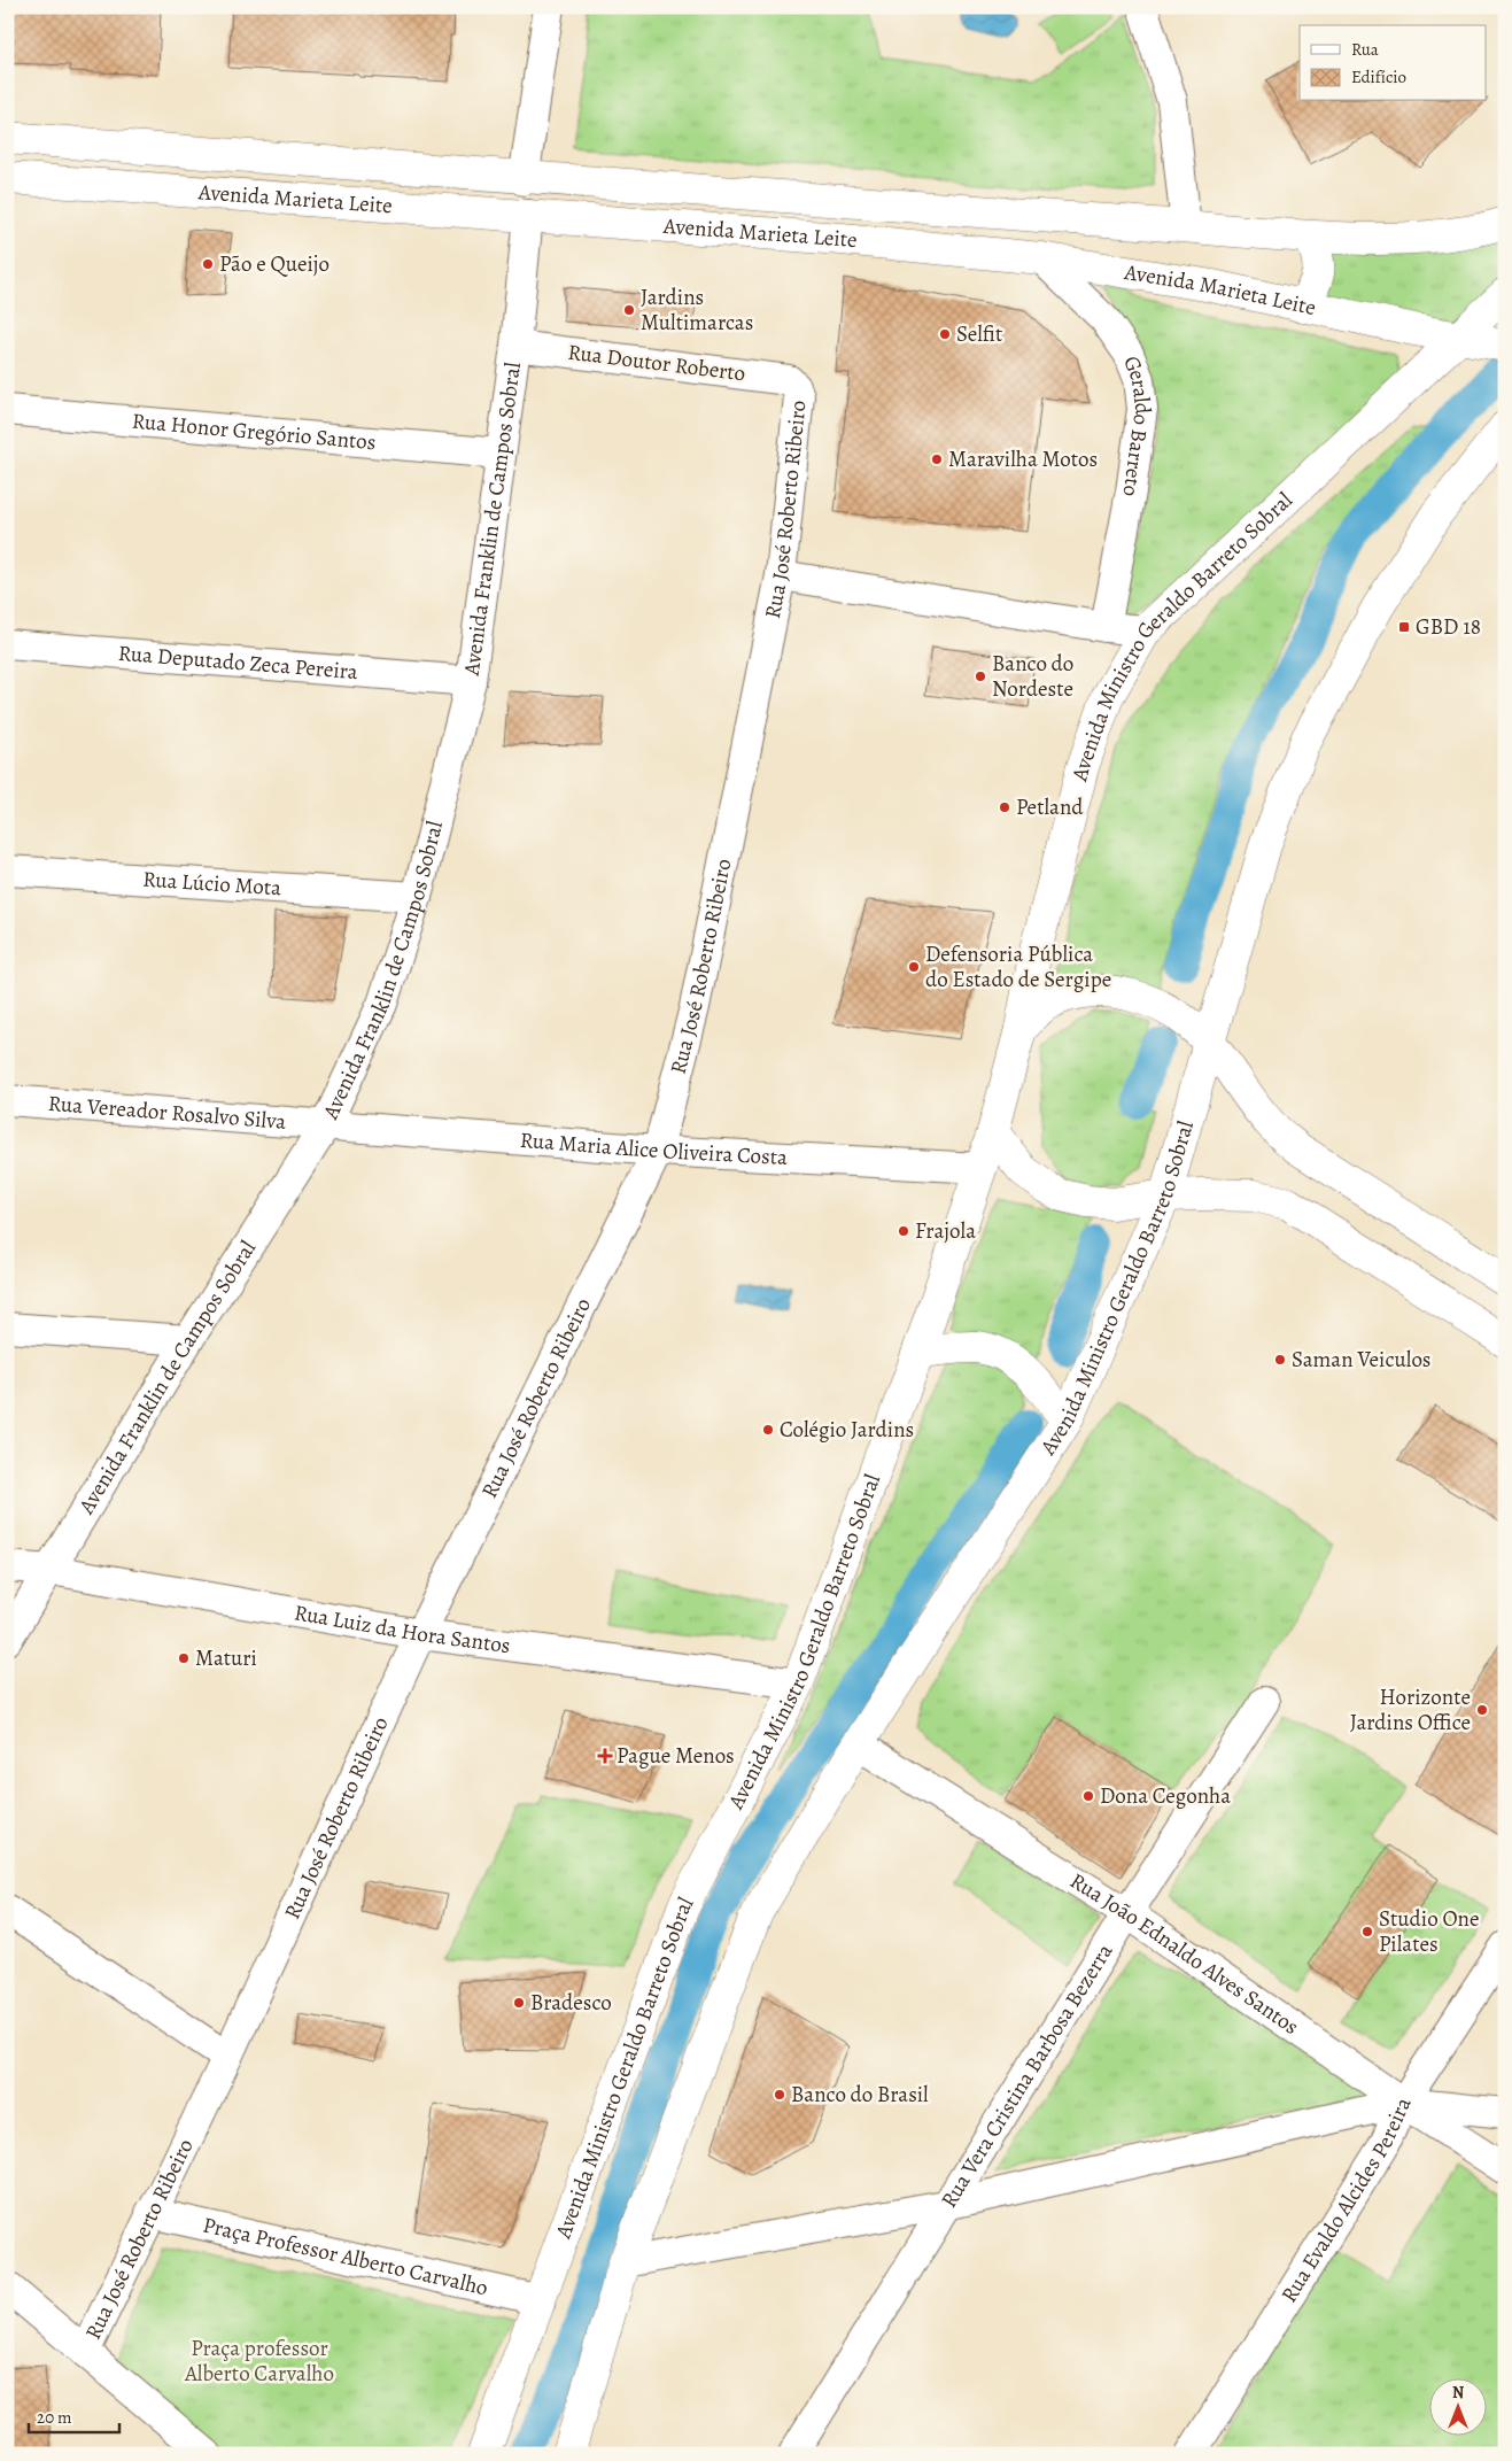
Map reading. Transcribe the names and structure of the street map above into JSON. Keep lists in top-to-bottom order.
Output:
{
  "streets": {
    "main road": ["Avenida Marieta Leite", "Avenida Ministro Geraldo Barreto Sobral"],
    "street": [
      "Rua Doutor Roberto",
      "Geraldo Barreto",
      "Rua Honor Gregório Santos",
      "Rua José Roberto Ribeiro",
      "Avenida Franklin de Campos Sobral",
      "Rua Deputado Zeca Pereira",
      "Rua Lúcio Mota",
      "Rua Vereador Rosalvo Silva",
      "Rua Maria Alice Oliveira Costa",
      "Rua Luiz da Hora Santos",
      "Rua João Ednaldo Alves Santos",
      "Rua Vera Cristina Barbosa Bezerra",
      "Rua Evaldo Alcides Pereira",
      "Praça Professor Alberto Carvalho"
    ]
  },
  "crossings": [
    ["Avenida Marieta Leite", "Geraldo Barreto"],
    ["Avenida Marieta Leite", "Avenida Franklin de Campos Sobral"],
    ["Avenida Marieta Leite", "Avenida Ministro Geraldo Barreto Sobral"],
    ["Rua Doutor Roberto", "Rua José Roberto Ribeiro"],
    ["Rua Doutor Roberto", "Avenida Franklin de Campos Sobral"],
    ["Rua Honor Gregório Santos", "Avenida Franklin de Campos Sobral"],
    ["Rua José Roberto Ribeiro", "Rua Maria Alice Oliveira Costa"],
    ["Rua José Roberto Ribeiro", "Rua Luiz da Hora Santos"],
    ["Rua José Roberto Ribeiro", "Praça Professor Alberto Carvalho"],
    ["Avenida Franklin de Campos Sobral", "Rua Deputado Zeca Pereira"],
    ["Avenida Franklin de Campos Sobral", "Rua Lúcio Mota"],
    ["Avenida Franklin de Campos Sobral", "Rua Vereador Rosalvo Silva"],
    ["Avenida Franklin de Campos Sobral", "Rua Maria Alice Oliveira Costa"],
    ["Avenida Franklin de Campos Sobral", "Rua Luiz da Hora Santos"],
    ["Avenida Ministro Geraldo Barreto Sobral", "Rua Maria Alice Oliveira Costa"],
    ["Avenida Ministro Geraldo Barreto Sobral", "Rua Luiz da Hora Santos"],
    ["Avenida Ministro Geraldo Barreto Sobral", "Rua João Ednaldo Alves Santos"],
    ["Avenida Ministro Geraldo Barreto Sobral", "Praça Professor Alberto Carvalho"],
    ["Rua Vereador Rosalvo Silva", "Rua Maria Alice Oliveira Costa"],
    ["Rua João Ednaldo Alves Santos", "Rua Vera Cristina Barbosa Bezerra"],
    ["Rua João Ednaldo Alves Santos", "Rua Evaldo Alcides Pereira"]
  ],
  "parks": ["Praça professor Alberto Carvalho"],
  "places": {
    "other": [
      "Pão e Queijo",
      "Jardins Multimarcas",
      "Selfit",
      "Maravilha Motos",
      "Banco do Nordeste",
      "Petland",
      "Defensoria Pública do Estado de Sergipe",
      "Frajola",
      "Saman Veiculos",
      "Colégio Jardins",
      "Maturi",
      "Horizonte Jardins Office",
      "Dona Cegonha",
      "Studio One Pilates",
      "Bradesco",
      "Banco do Brasil"
    ],
    "transit": ["GBD 18"],
    "health": ["Pague Menos"]
  },
  "legend": ["Rua", "Edifício"],
  "scale_bar": "20 m",
  "north": "top"
}
